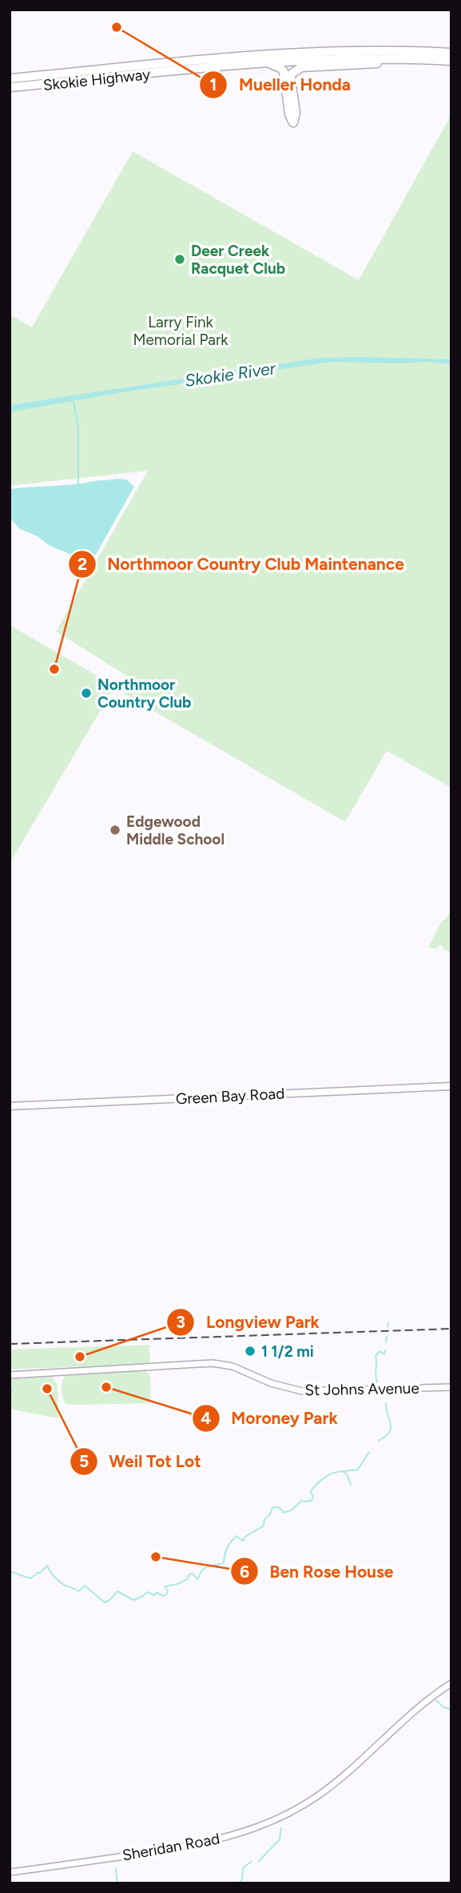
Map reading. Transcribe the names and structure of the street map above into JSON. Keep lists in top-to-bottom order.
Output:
{
  "streets": {
    "highway": ["Skokie Highway"],
    "main road": ["Green Bay Road"],
    "street": ["St Johns Avenue", "Sheridan Road"]
  },
  "water": ["Skokie River"],
  "parks": ["Larry Fink Memorial Park"],
  "places": [
    "Mueller Honda",
    "Deer Creek Racquet Club",
    "Northmoor Country Club Maintenance",
    "Northmoor Country Club",
    "Edgewood Middle School",
    "1 1/2 mi",
    "Longview Park",
    "Moroney Park",
    "Weil Tot Lot",
    "Ben Rose House"
  ]
}
